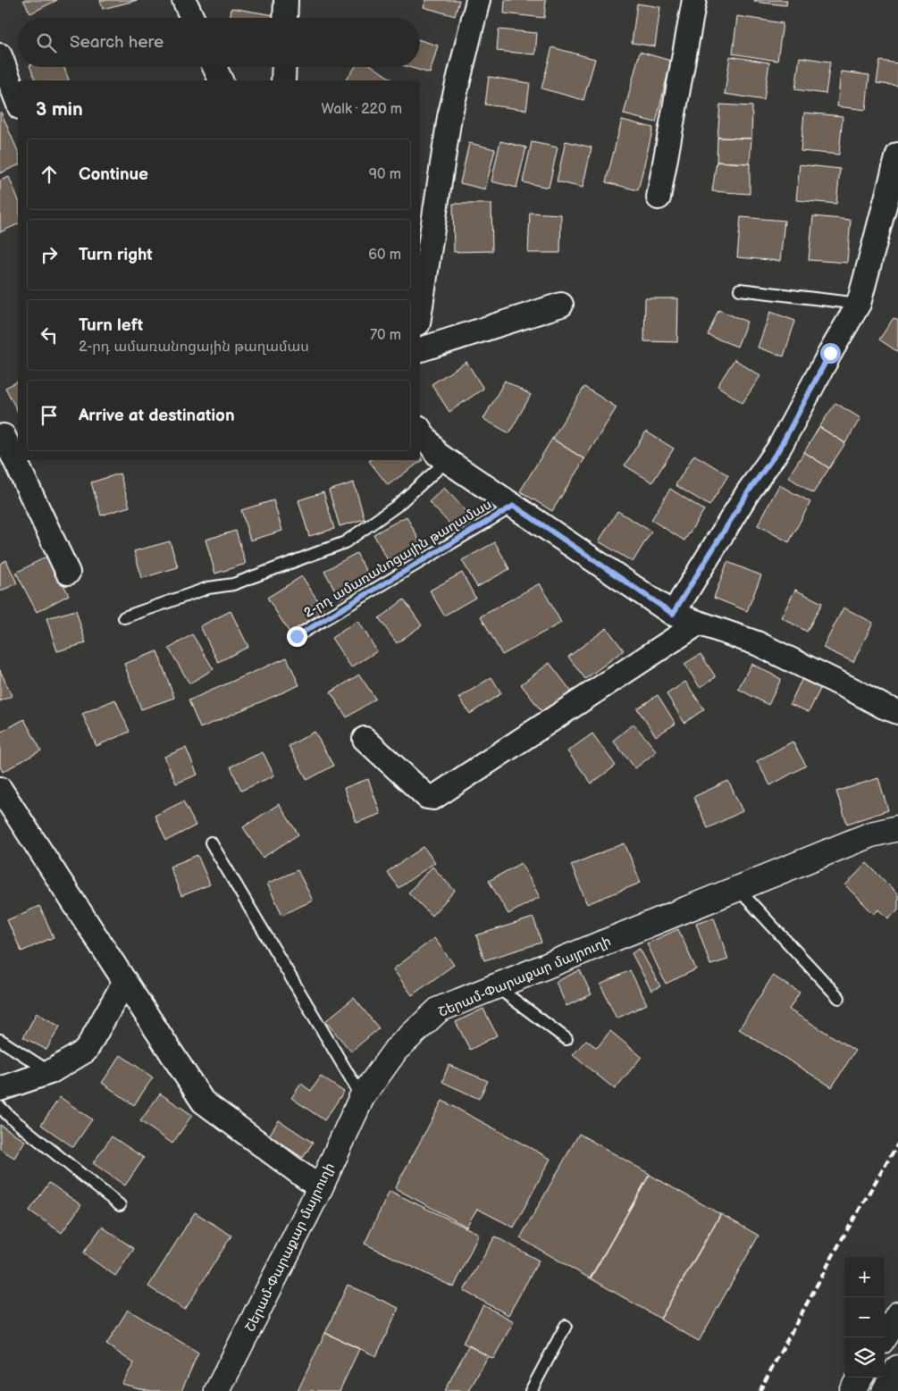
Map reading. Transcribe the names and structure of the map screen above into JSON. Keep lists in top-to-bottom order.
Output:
{
  "streets": {
    "main road": ["Շերամ-Փարաքար մայրուղի"],
    "lane": ["2-րդ ամառանոցային թաղամաս"]
  },
  "page": {
    "search": "Search here",
    "heading": ["3 min", "Walk · 220 m"],
    "list": [
      ["Continue", "90 m"],
      ["Turn right", "60 m"],
      ["Turn left", "2-րդ ամառանոցային թաղամաս", "70 m"],
      "Arrive at destination"
    ],
    "map_buttons": ["+", "−"]
  }
}
